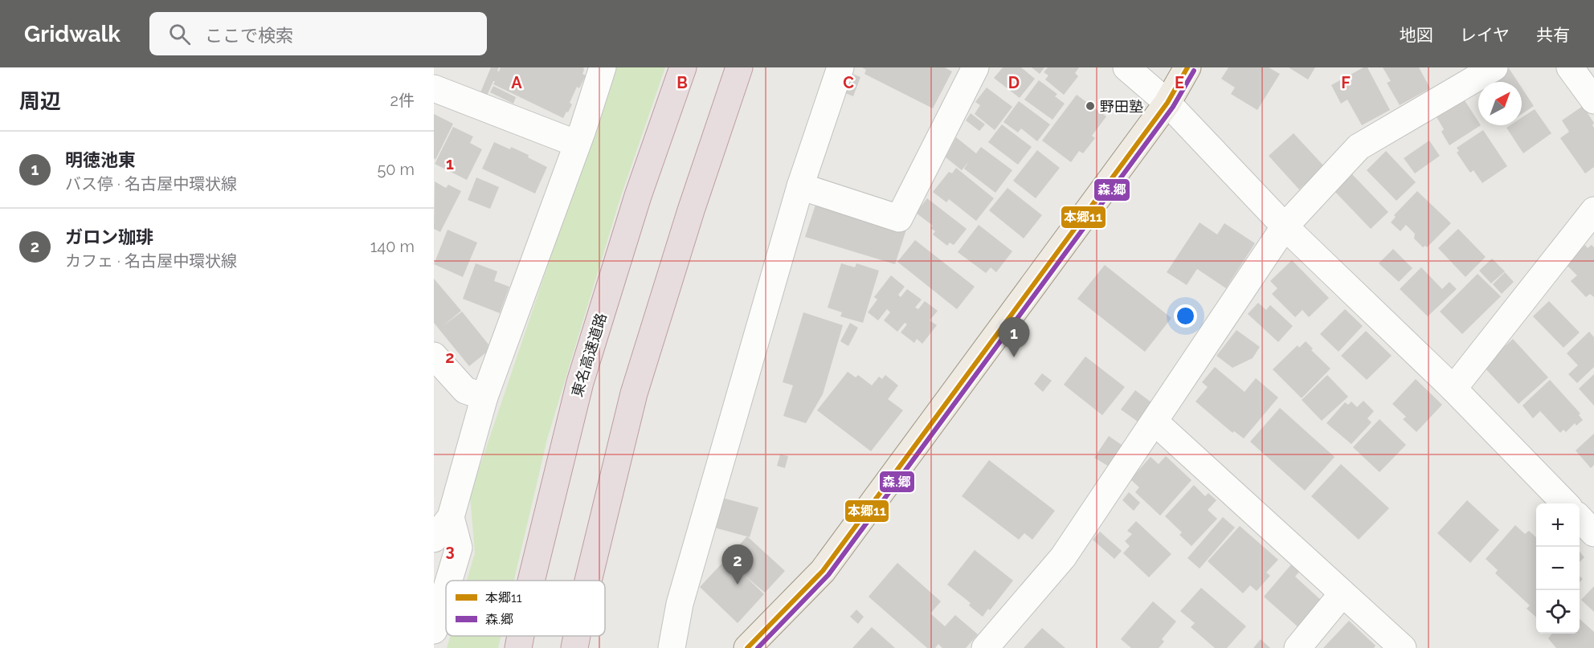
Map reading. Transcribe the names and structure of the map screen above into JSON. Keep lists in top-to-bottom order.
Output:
{
  "streets": {
    "highway": ["東名高速道路"]
  },
  "places": ["野田塾"],
  "lines": ["transit line 本郷11", "transit line 森.郷"],
  "legend": ["本郷11", "森.郷"],
  "north": "top right",
  "page": {
    "header": "Gridwalk",
    "search": "ここで検索",
    "nav": ["地図", "レイヤ", "共有"],
    "heading": ["周辺", "2件"],
    "list": [
      {
        "mark": "1",
        "name": "明徳池東",
        "note": "バス停 · 名古屋中環状線",
        "value": "50 m"
      },
      {
        "mark": "2",
        "name": "ガロン珈琲",
        "note": "カフェ · 名古屋中環状線",
        "value": "140 m"
      }
    ],
    "pins": ["1", "2"],
    "map_buttons": ["+", "−"]
  },
  "grid": {
    "columns": [
      "A",
      "B",
      "C",
      "D",
      "E",
      "F"
    ],
    "rows": ["1", "2", "3"]
  }
}
